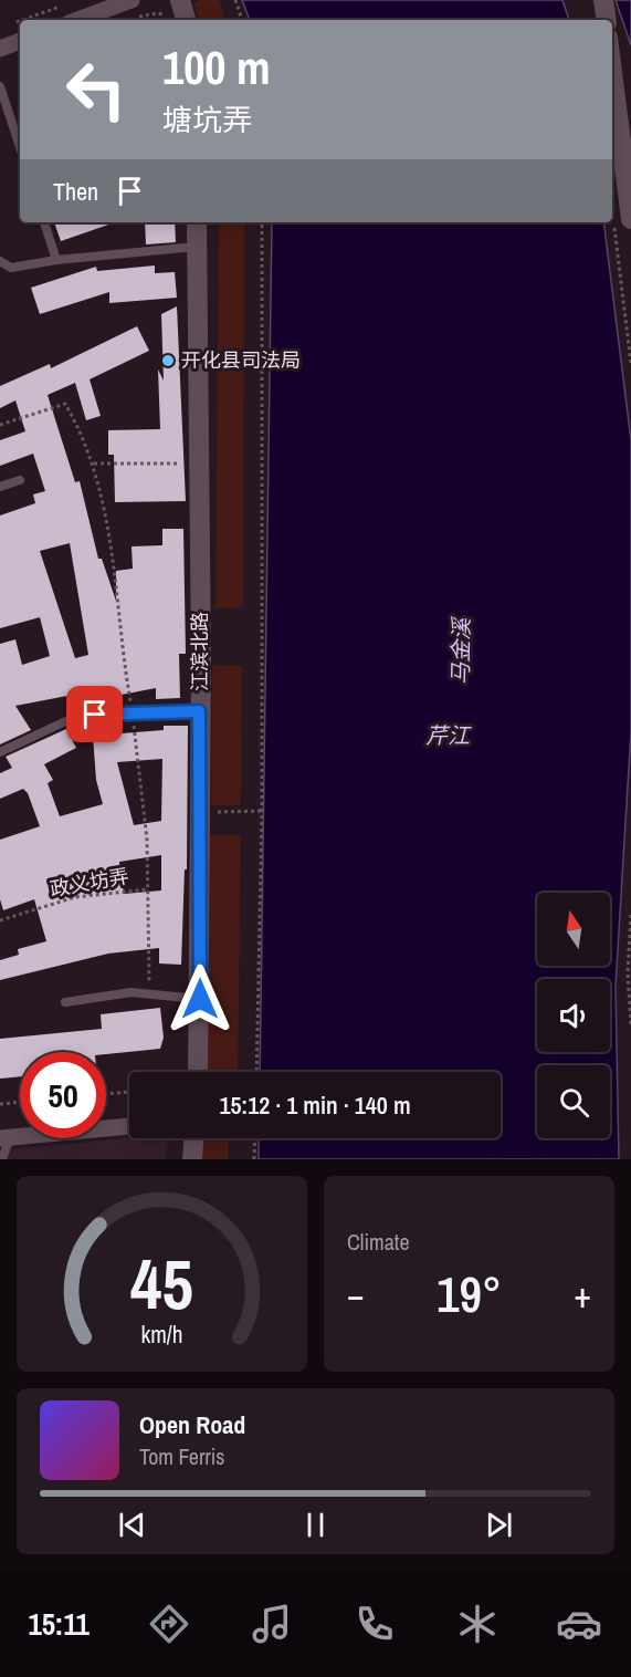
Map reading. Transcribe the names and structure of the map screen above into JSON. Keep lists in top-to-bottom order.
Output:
{
  "streets": {
    "main road": ["江滨北路"],
    "path": ["政义坊弄"]
  },
  "water": ["马金溪", "芹江"],
  "places": ["开化县司法局"],
  "north": "top",
  "page": {
    "turn": ["100 m", "塘坑弄"],
    "then": "Then",
    "limit": "50",
    "trip": "15:12 · 1 min · 140 m",
    "tile": "Climate",
    "heat": ["−", "19°", "+"],
    "song": ["Open Road", "Tom Ferris"],
    "tabs": "15:11",
    "gauge": ["45", "km/h"]
  }
}
